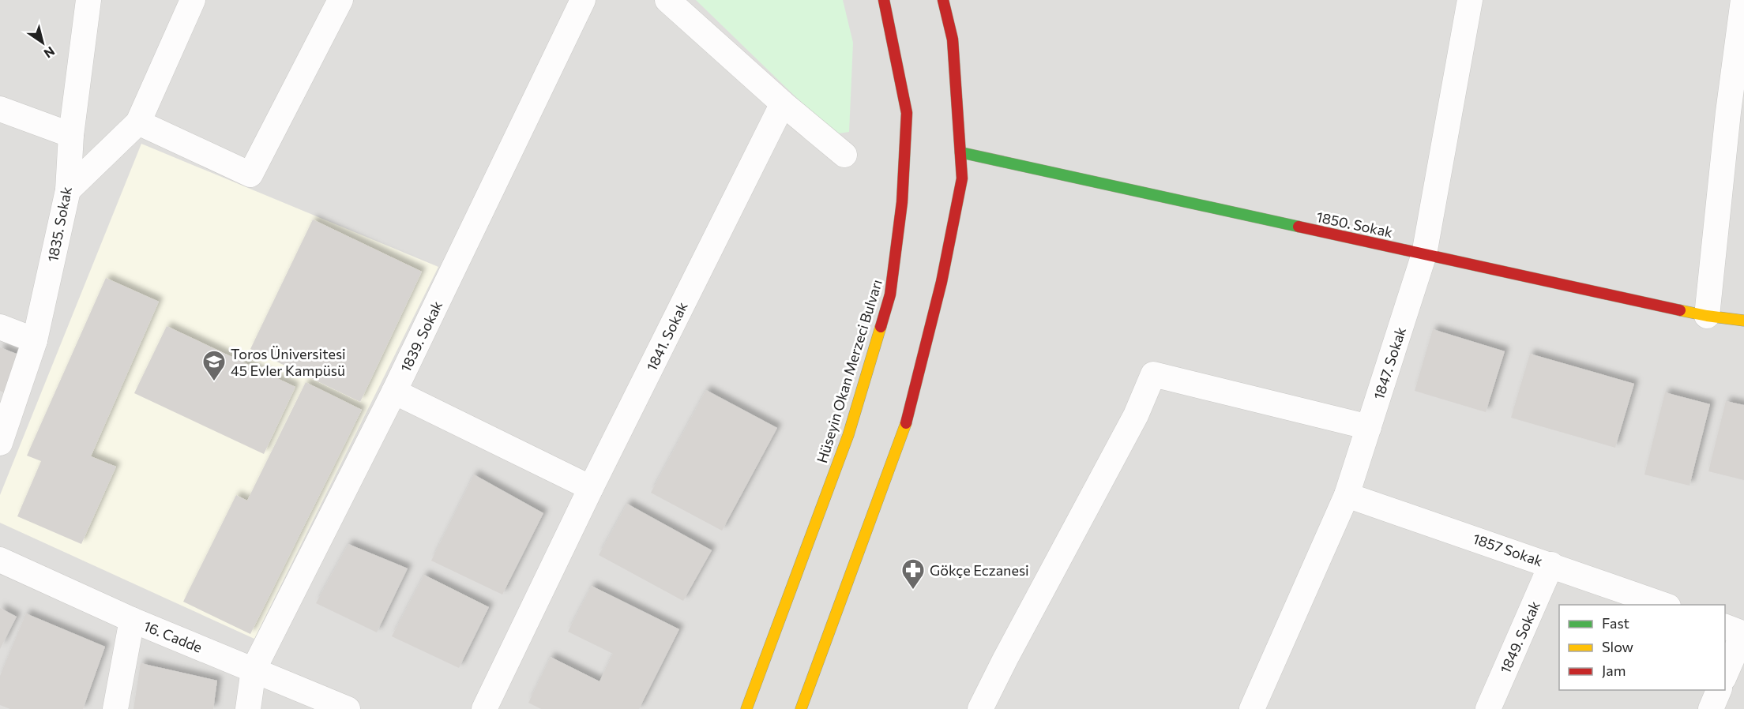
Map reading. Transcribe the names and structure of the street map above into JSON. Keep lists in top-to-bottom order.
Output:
{
  "streets": {
    "main road": ["1850. Sokak", "Hüseyin Okan Merzeci Bulvarı"],
    "street": [
      "1835. Sokak",
      "1839. Sokak",
      "1841. Sokak",
      "1847. Sokak",
      "1857 Sokak",
      "16. Cadde",
      "1849. Sokak"
    ]
  },
  "crossings": [
    ["1850. Sokak", "1847. Sokak"],
    ["1839. Sokak", "16. Cadde"],
    ["1847. Sokak", "1857 Sokak"],
    ["1857 Sokak", "1849. Sokak"]
  ],
  "places": {
    "school or university": ["Toros Üniversitesi 45 Evler Kampüsü"],
    "pharmacy": ["Gökçe Eczanesi"]
  },
  "legend": ["Fast", "Slow", "Jam"],
  "north": "bottom right"
}
